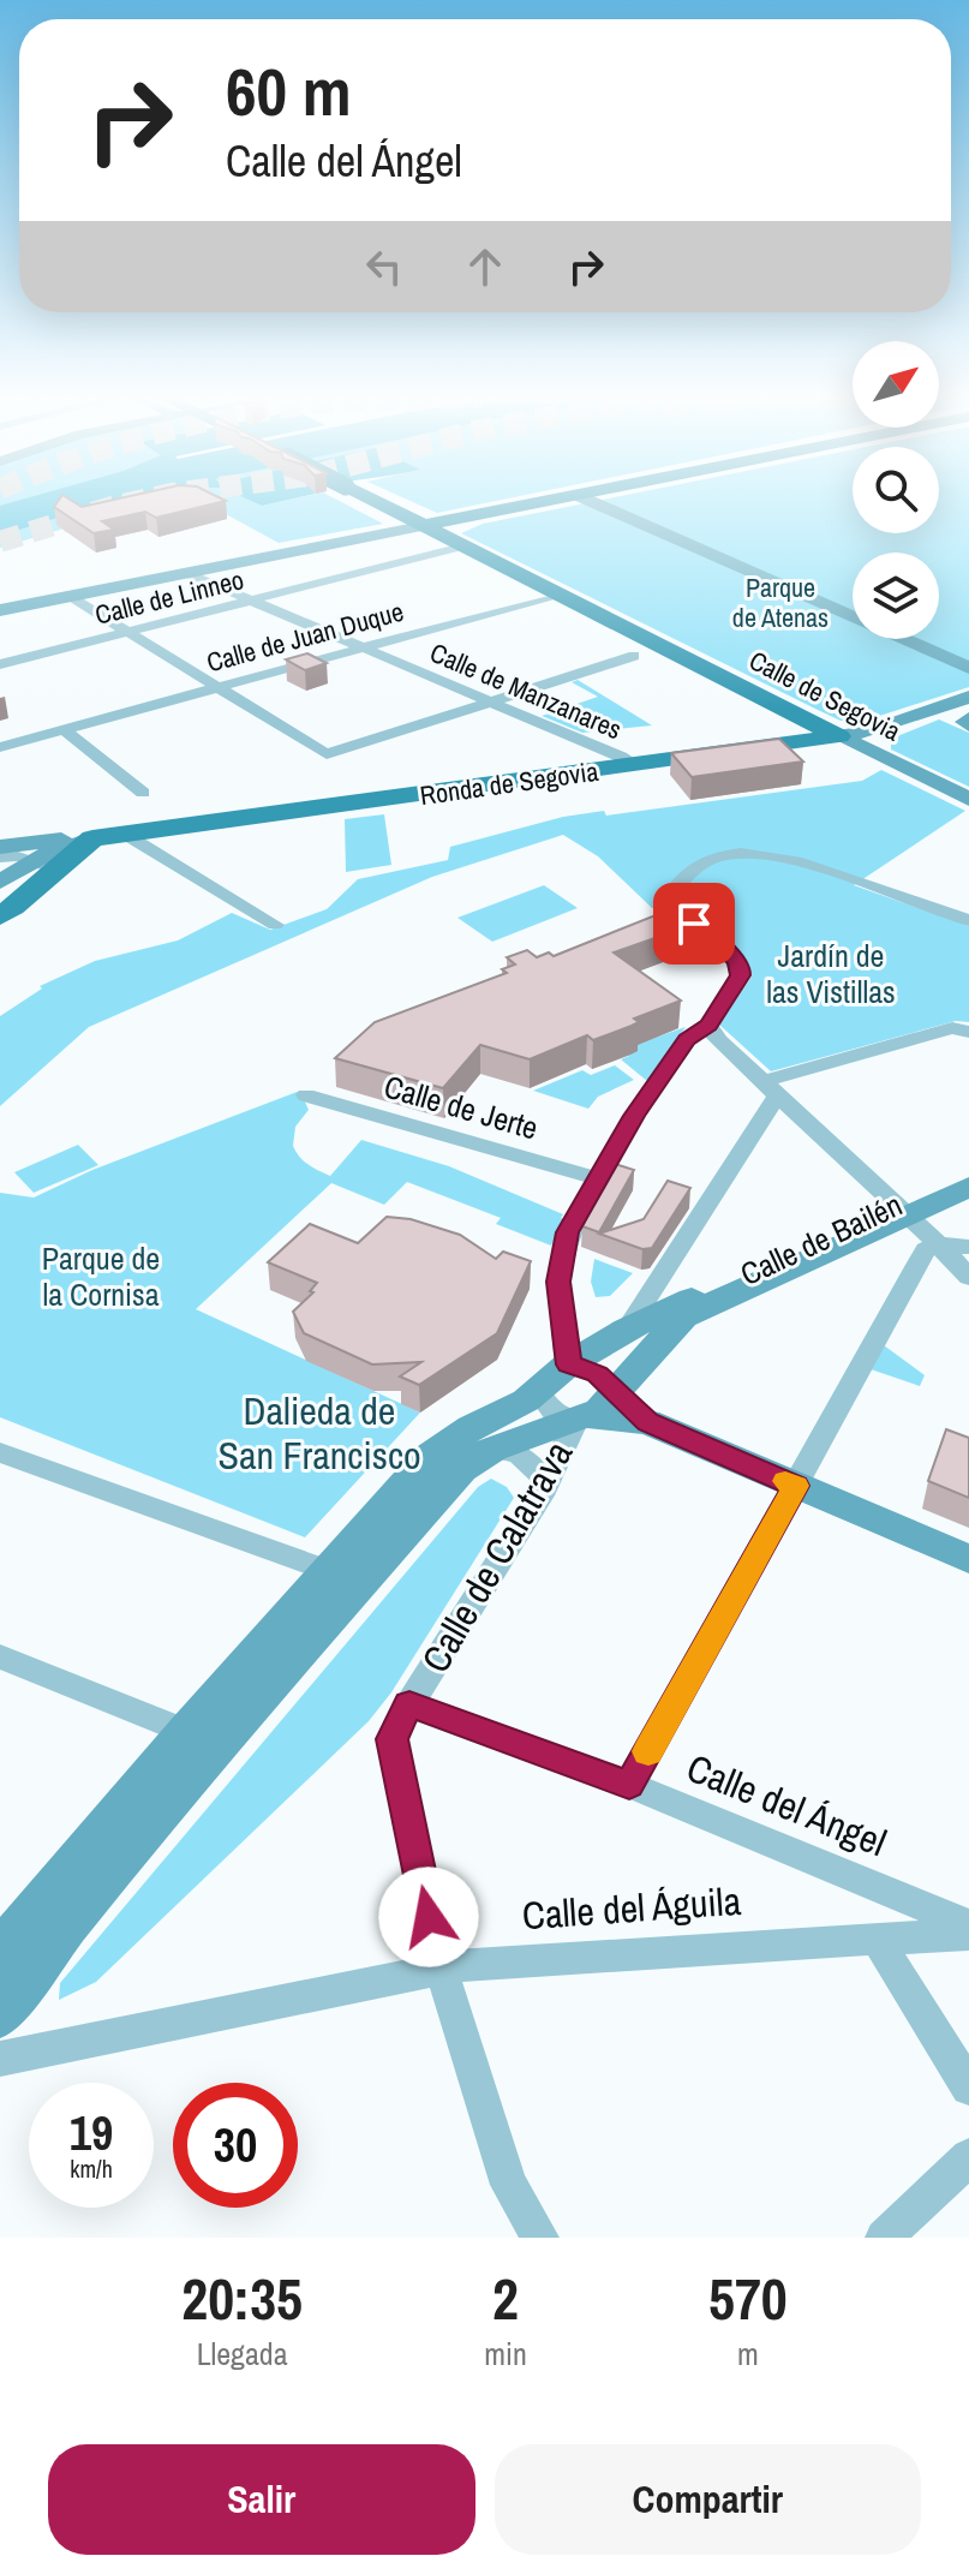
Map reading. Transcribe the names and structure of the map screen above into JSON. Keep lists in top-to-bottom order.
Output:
{
  "streets": {
    "main road": ["Calle de Segovia", "Ronda de Segovia"],
    "street": [
      "Calle de Linneo",
      "Calle de Juan Duque",
      "Calle de Manzanares",
      "Calle de Jerte",
      "Calle de Bailén",
      "Calle de Calatrava",
      "Calle del Ángel",
      "Calle del Águila"
    ]
  },
  "crossings": [
    ["Calle de Linneo", "Calle de Manzanares"],
    ["Calle de Linneo", "Calle de Segovia"],
    ["Calle de Juan Duque", "Calle de Manzanares"],
    ["Calle de Juan Duque", "Calle de Segovia"],
    ["Calle de Manzanares", "Ronda de Segovia"],
    ["Calle de Segovia", "Ronda de Segovia"],
    ["Calle de Calatrava", "Calle del Ángel"],
    ["Calle de Calatrava", "Calle del Águila"]
  ],
  "parks": [
    "Parque de Atenas",
    "Jardín de las Vistillas",
    "Parque de la Cornisa",
    "Dalieda de San Francisco"
  ],
  "north": "top right",
  "page": {
    "turn": ["60 m", "Calle del Ángel"],
    "speed": "19 km/h",
    "limit": "30",
    "eta": [
      "20:35",
      "Llegada",
      "2",
      "min",
      "570",
      "m"
    ],
    "buttons": ["Salir", "Compartir"]
  }
}
